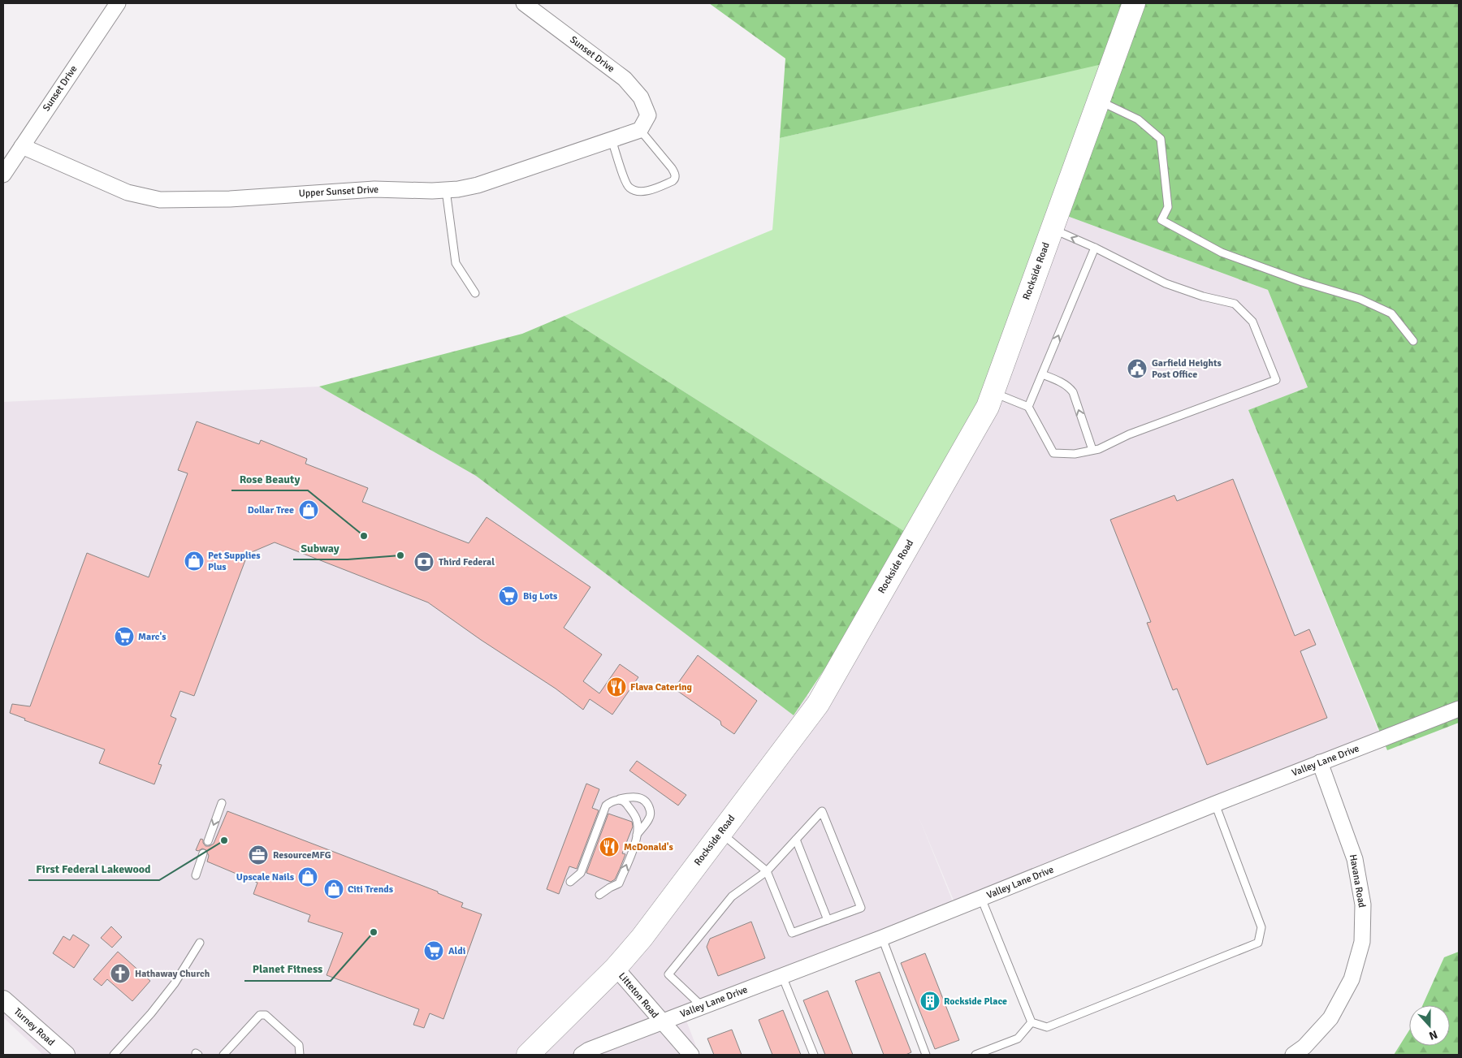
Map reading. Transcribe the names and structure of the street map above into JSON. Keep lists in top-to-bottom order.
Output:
{
  "streets": {
    "main road": ["Rockside Road"],
    "street": [
      "Sunset Drive",
      "Upper Sunset Drive",
      "Valley Lane Drive",
      "Havana Road",
      "Litteton Road",
      "Turney Road"
    ]
  },
  "crossings": [
    ["Sunset Drive", "Upper Sunset Drive"],
    ["Rockside Road", "Litteton Road"],
    ["Valley Lane Drive", "Havana Road"],
    ["Valley Lane Drive", "Litteton Road"]
  ],
  "places": {
    "public building": ["Garfield Heights Post Office"],
    "shop": [
      "Dollar Tree",
      "Pet Supplies Plus",
      "Upscale Nails",
      "Citi Trends"
    ],
    "other": [
      "Rose Beauty",
      "Subway",
      "First Federal Lakewood",
      "Planet Fitness"
    ],
    "bank": ["Third Federal"],
    "supermarket": ["Big Lots", "Marc's", "Aldi"],
    "restaurant": ["Flava Catering", "McDonald's"],
    "office": ["ResourceMFG"],
    "church": ["Hathaway Church"],
    "building": ["Rockside Place"]
  },
  "north": "bottom"
}
